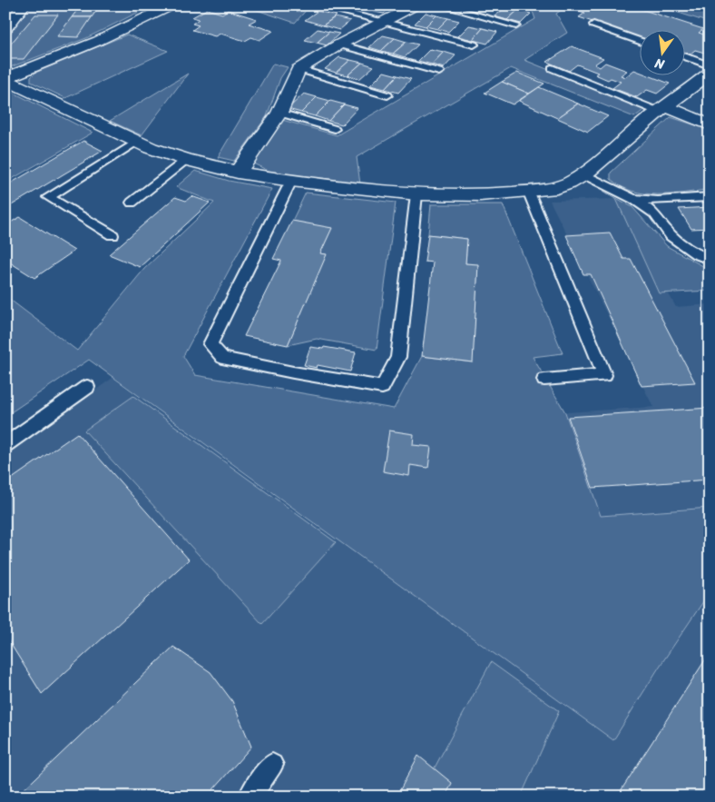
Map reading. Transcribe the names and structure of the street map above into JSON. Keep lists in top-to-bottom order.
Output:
{
  "north": "bottom"
}
